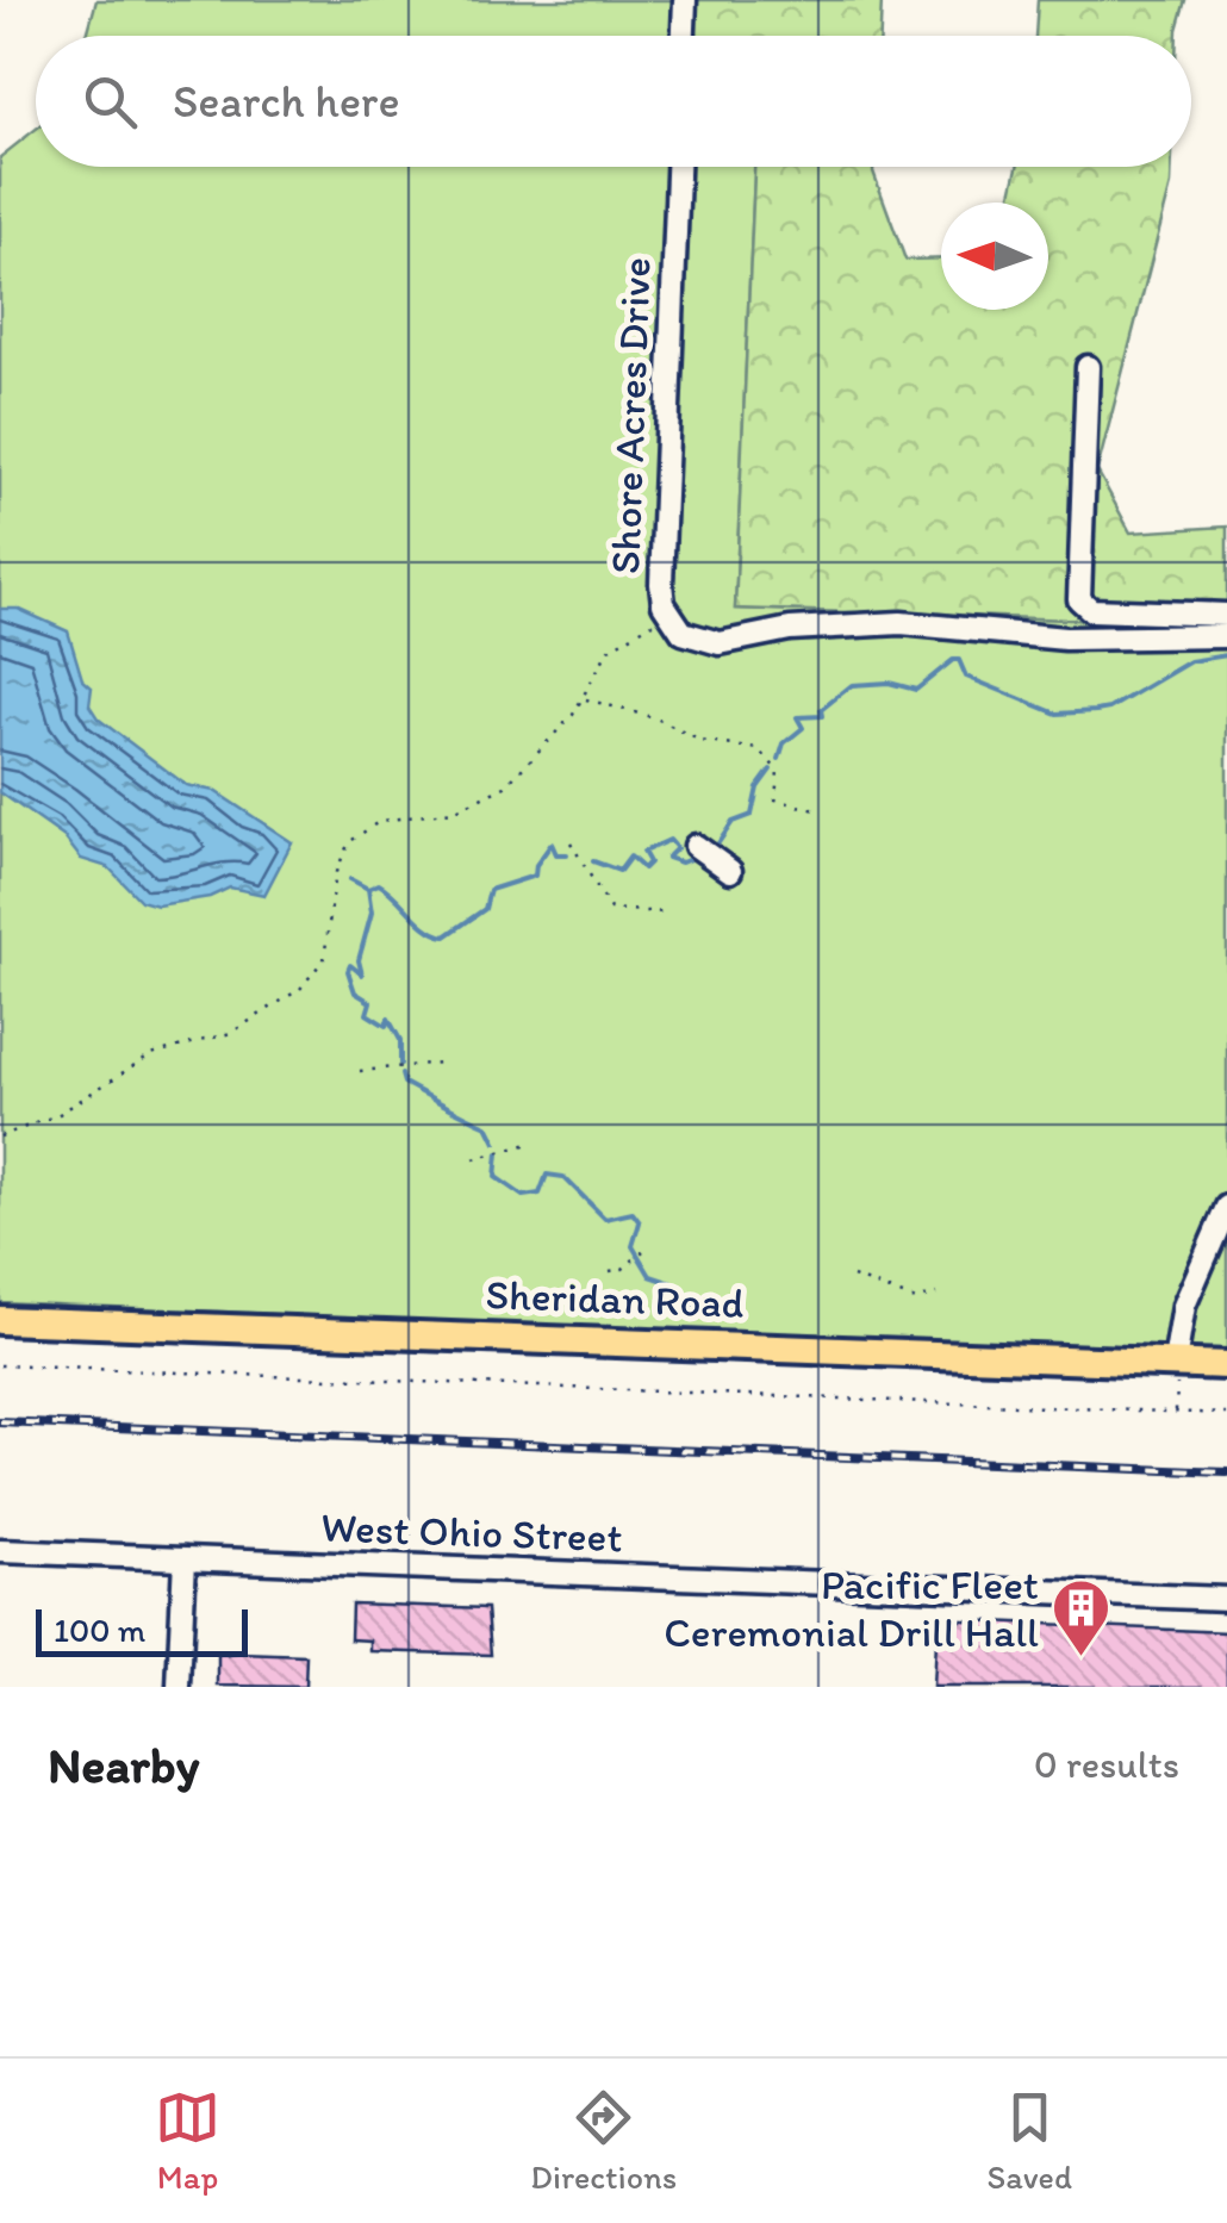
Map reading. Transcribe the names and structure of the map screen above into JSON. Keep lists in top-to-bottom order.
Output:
{
  "streets": {
    "main road": ["Sheridan Road"],
    "street": ["Shore Acres Drive", "West Ohio Street"]
  },
  "places": {
    "building": ["Pacific Fleet Ceremonial Drill Hall"]
  },
  "scale_bar": "100 m",
  "north": "left",
  "page": {
    "search": "Search here",
    "scale": "100 m",
    "heading": ["Nearby", "0 results"],
    "nav": ["Map", "Directions", "Saved"]
  }
}
